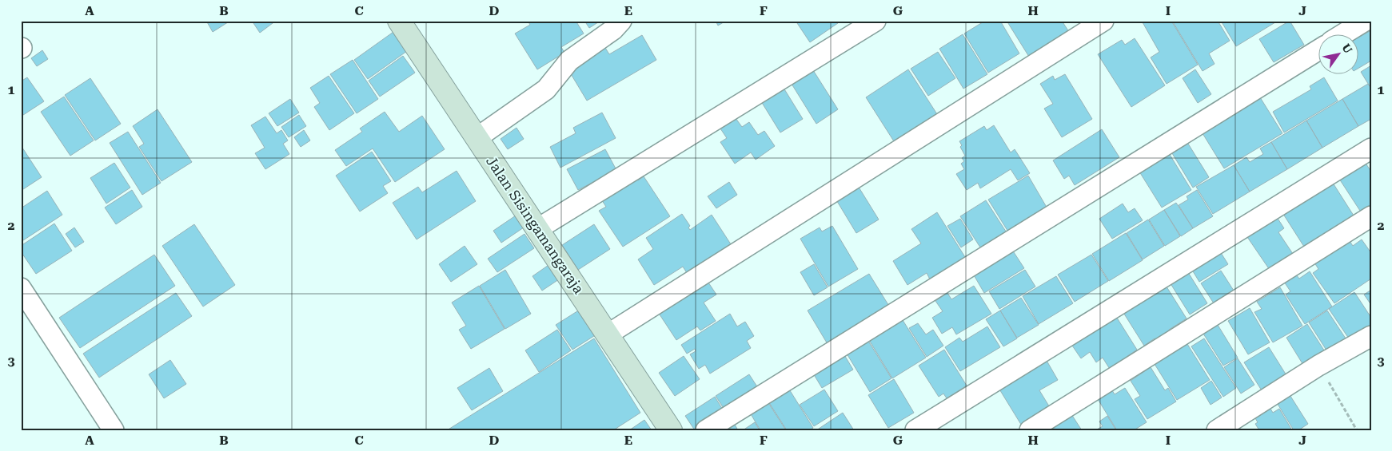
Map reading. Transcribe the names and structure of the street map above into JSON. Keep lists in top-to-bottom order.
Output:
{
  "streets": {
    "street": ["Jalan Sisingamangaraja"]
  },
  "north": "top right",
  "grid": {
    "columns": [
      "A",
      "B",
      "C",
      "D",
      "E",
      "F",
      "G",
      "H",
      "I",
      "J"
    ],
    "rows": ["1", "2", "3"]
  }
}
